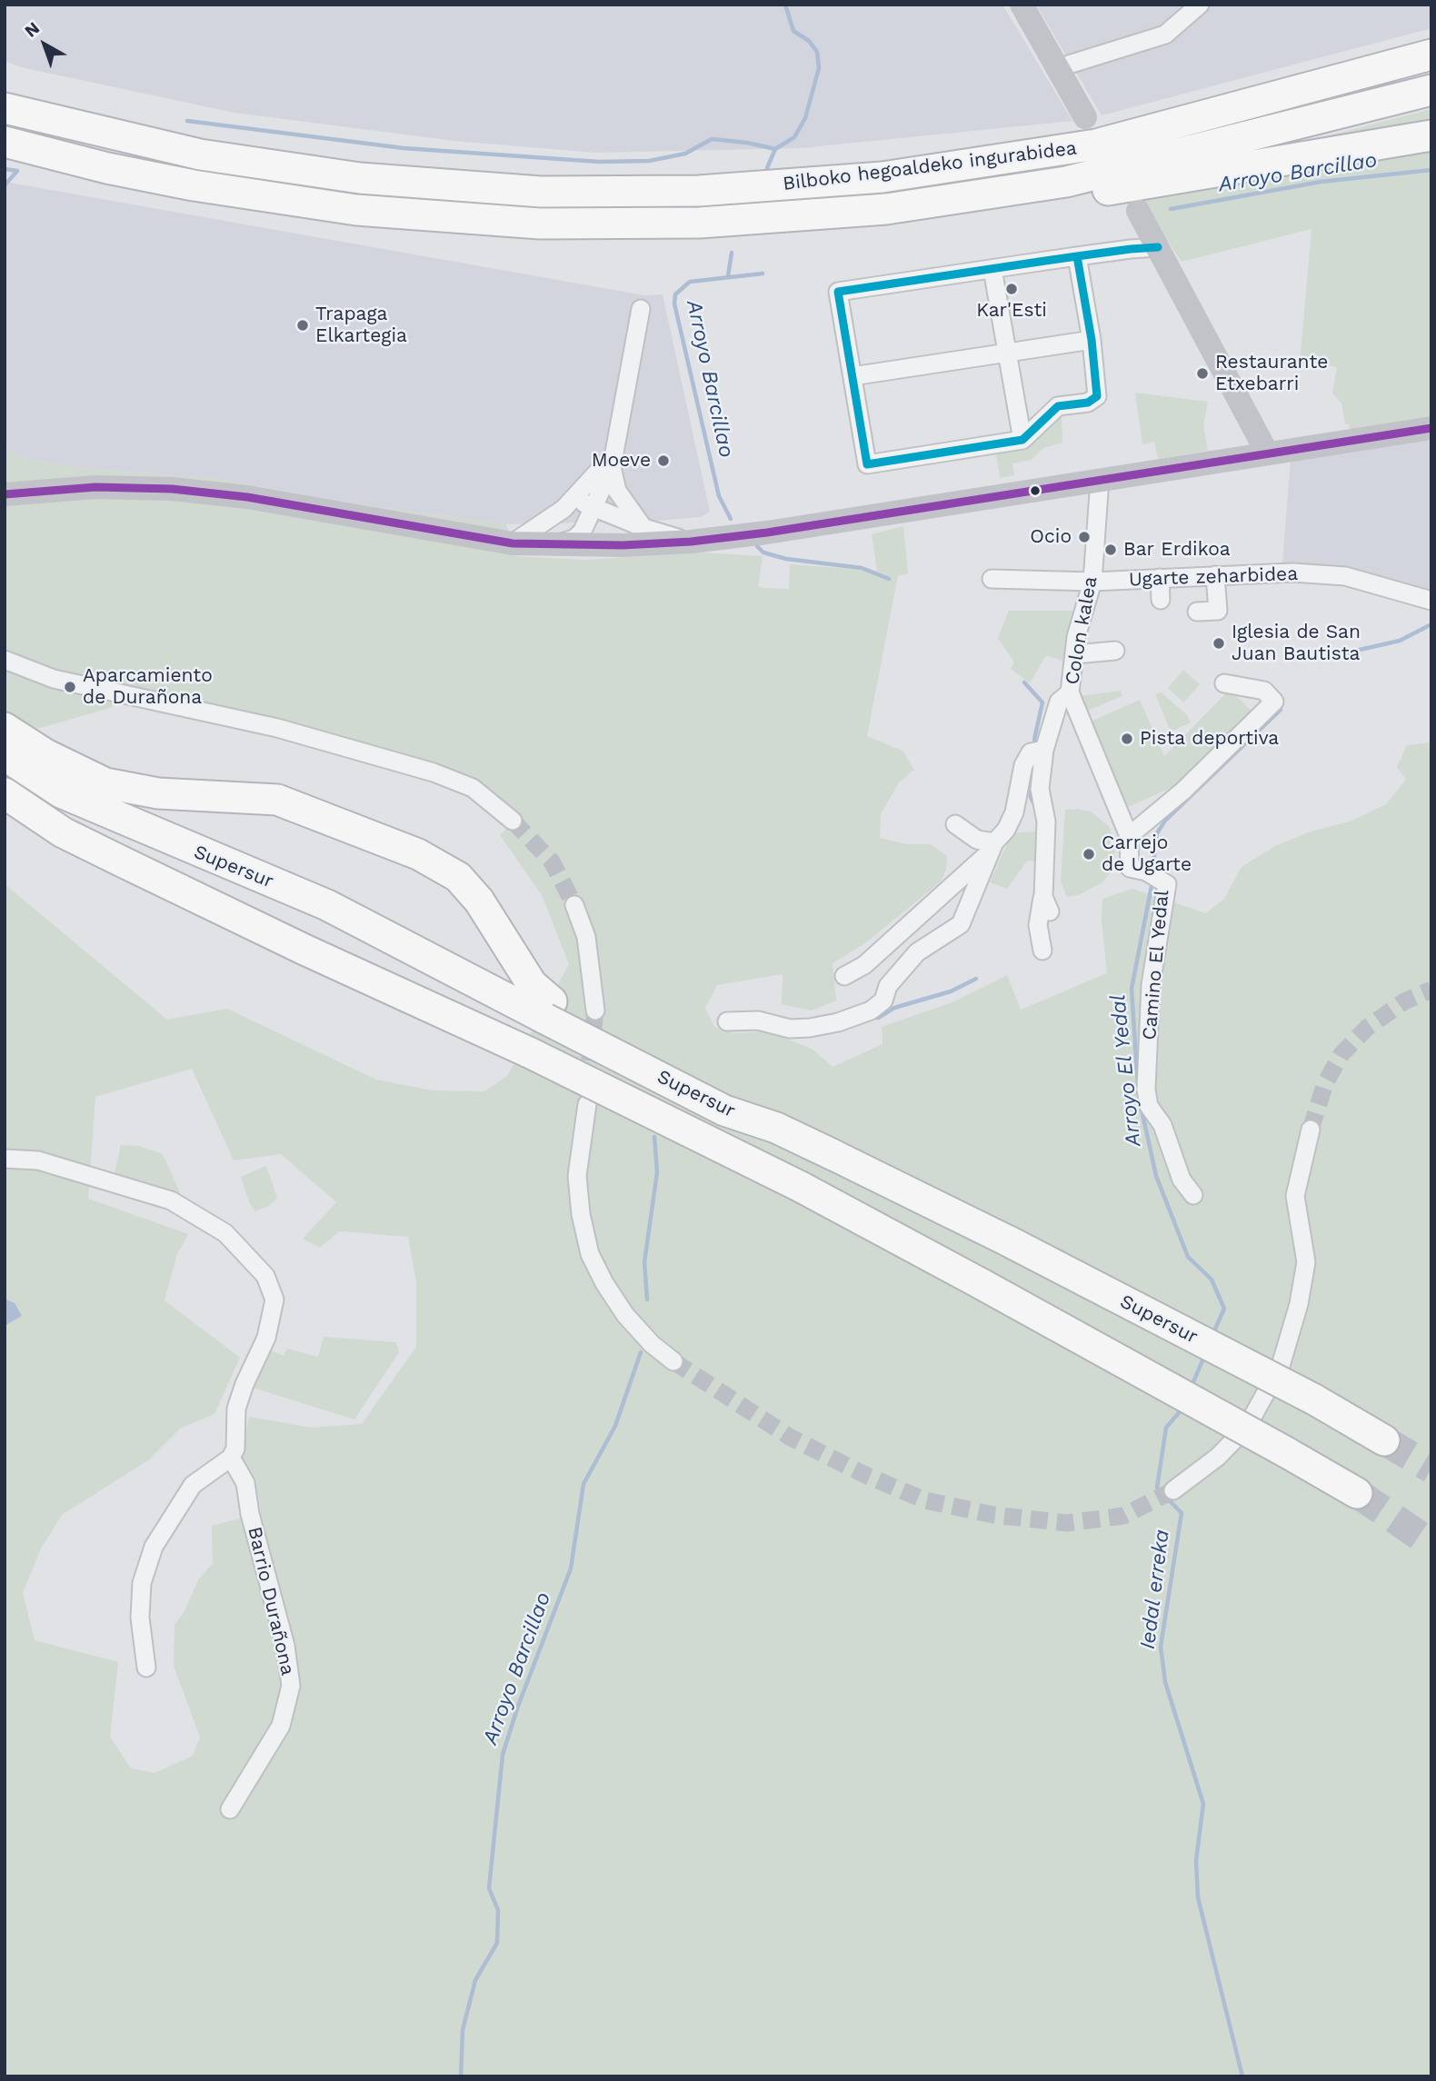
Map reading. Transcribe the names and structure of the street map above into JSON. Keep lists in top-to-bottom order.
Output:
{
  "streets": {
    "highway": ["Bilboko hegoaldeko ingurabidea", "Supersur"],
    "street": [
      "Ugarte zeharbidea",
      "Colon kalea",
      "Camino El Yedal",
      "Barrio Durañona"
    ]
  },
  "crossings": [
    ["Ugarte zeharbidea", "Colon kalea"],
    ["Colon kalea", "Camino El Yedal"]
  ],
  "water": ["Arroyo Barcillao", "Arroyo El Yedal", "Iedal erreka"],
  "places": [
    "Kar'Esti",
    "Trapaga Elkartegia",
    "Restaurante Etxebarri",
    "Moeve",
    "Ocio",
    "Bar Erdikoa",
    "Iglesia de San Juan Bautista",
    "Aparcamiento de Durañona",
    "Pista deportiva",
    "Carrejo de Ugarte"
  ],
  "north": "top left"
}
